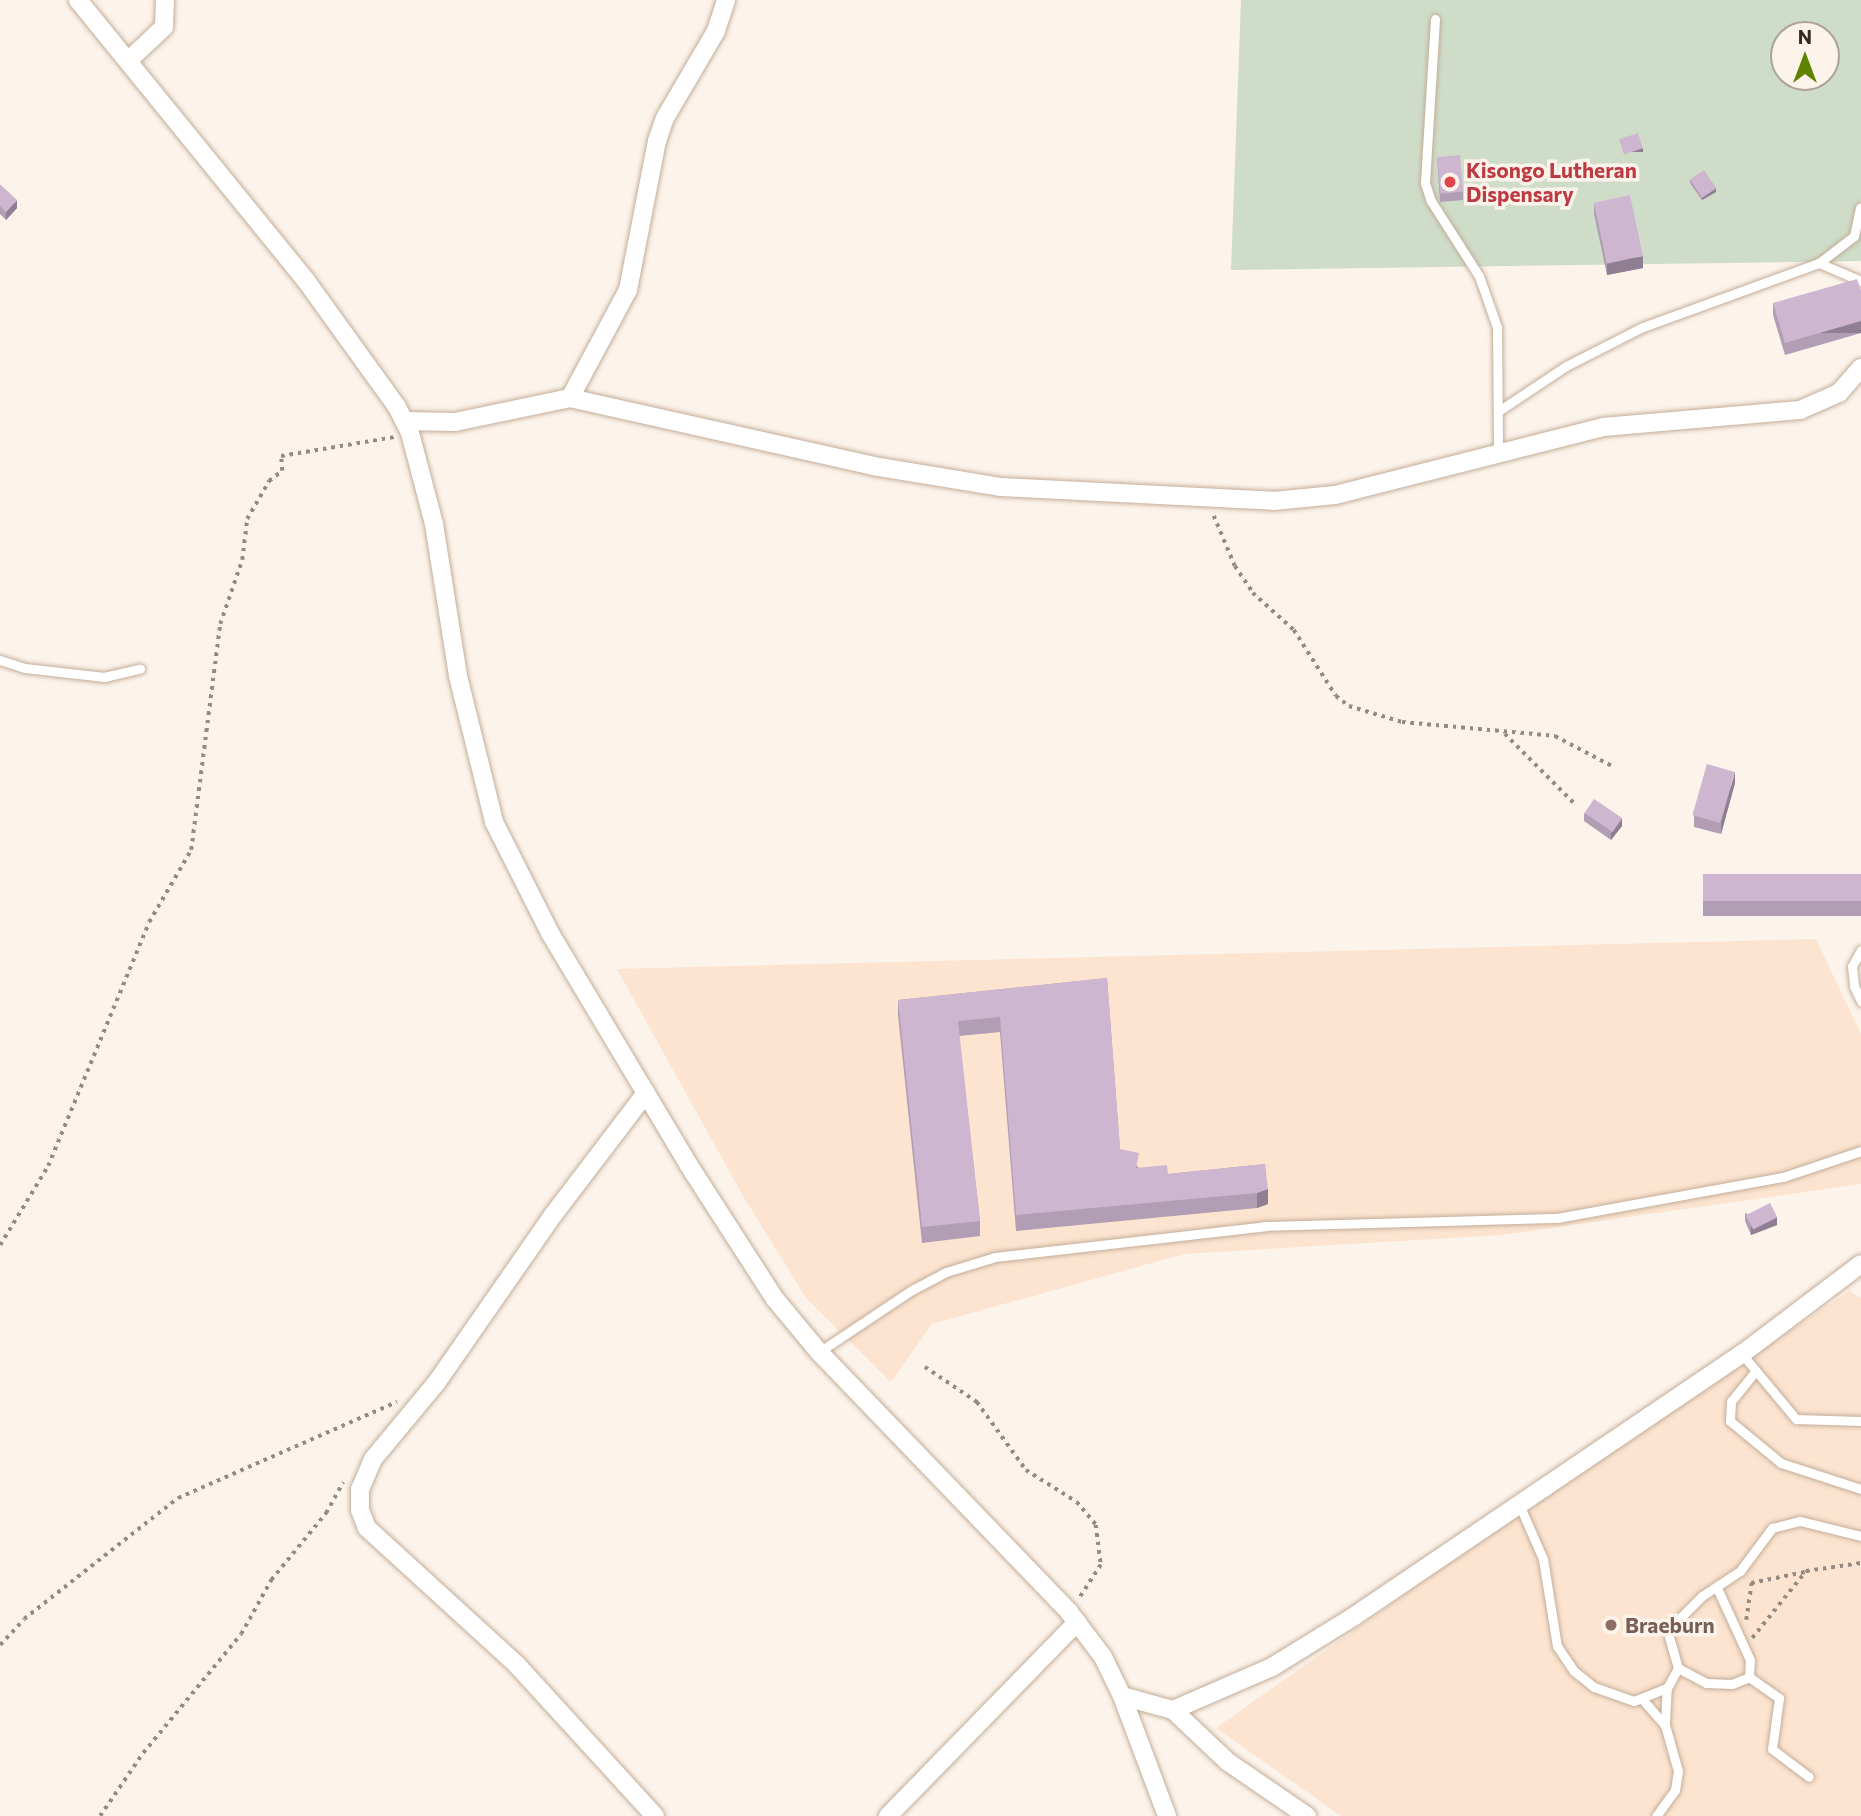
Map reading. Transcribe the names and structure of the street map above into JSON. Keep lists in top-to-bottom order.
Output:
{
  "places": ["Kisongo Lutheran Dispensary", "Braeburn"],
  "north": "top"
}
